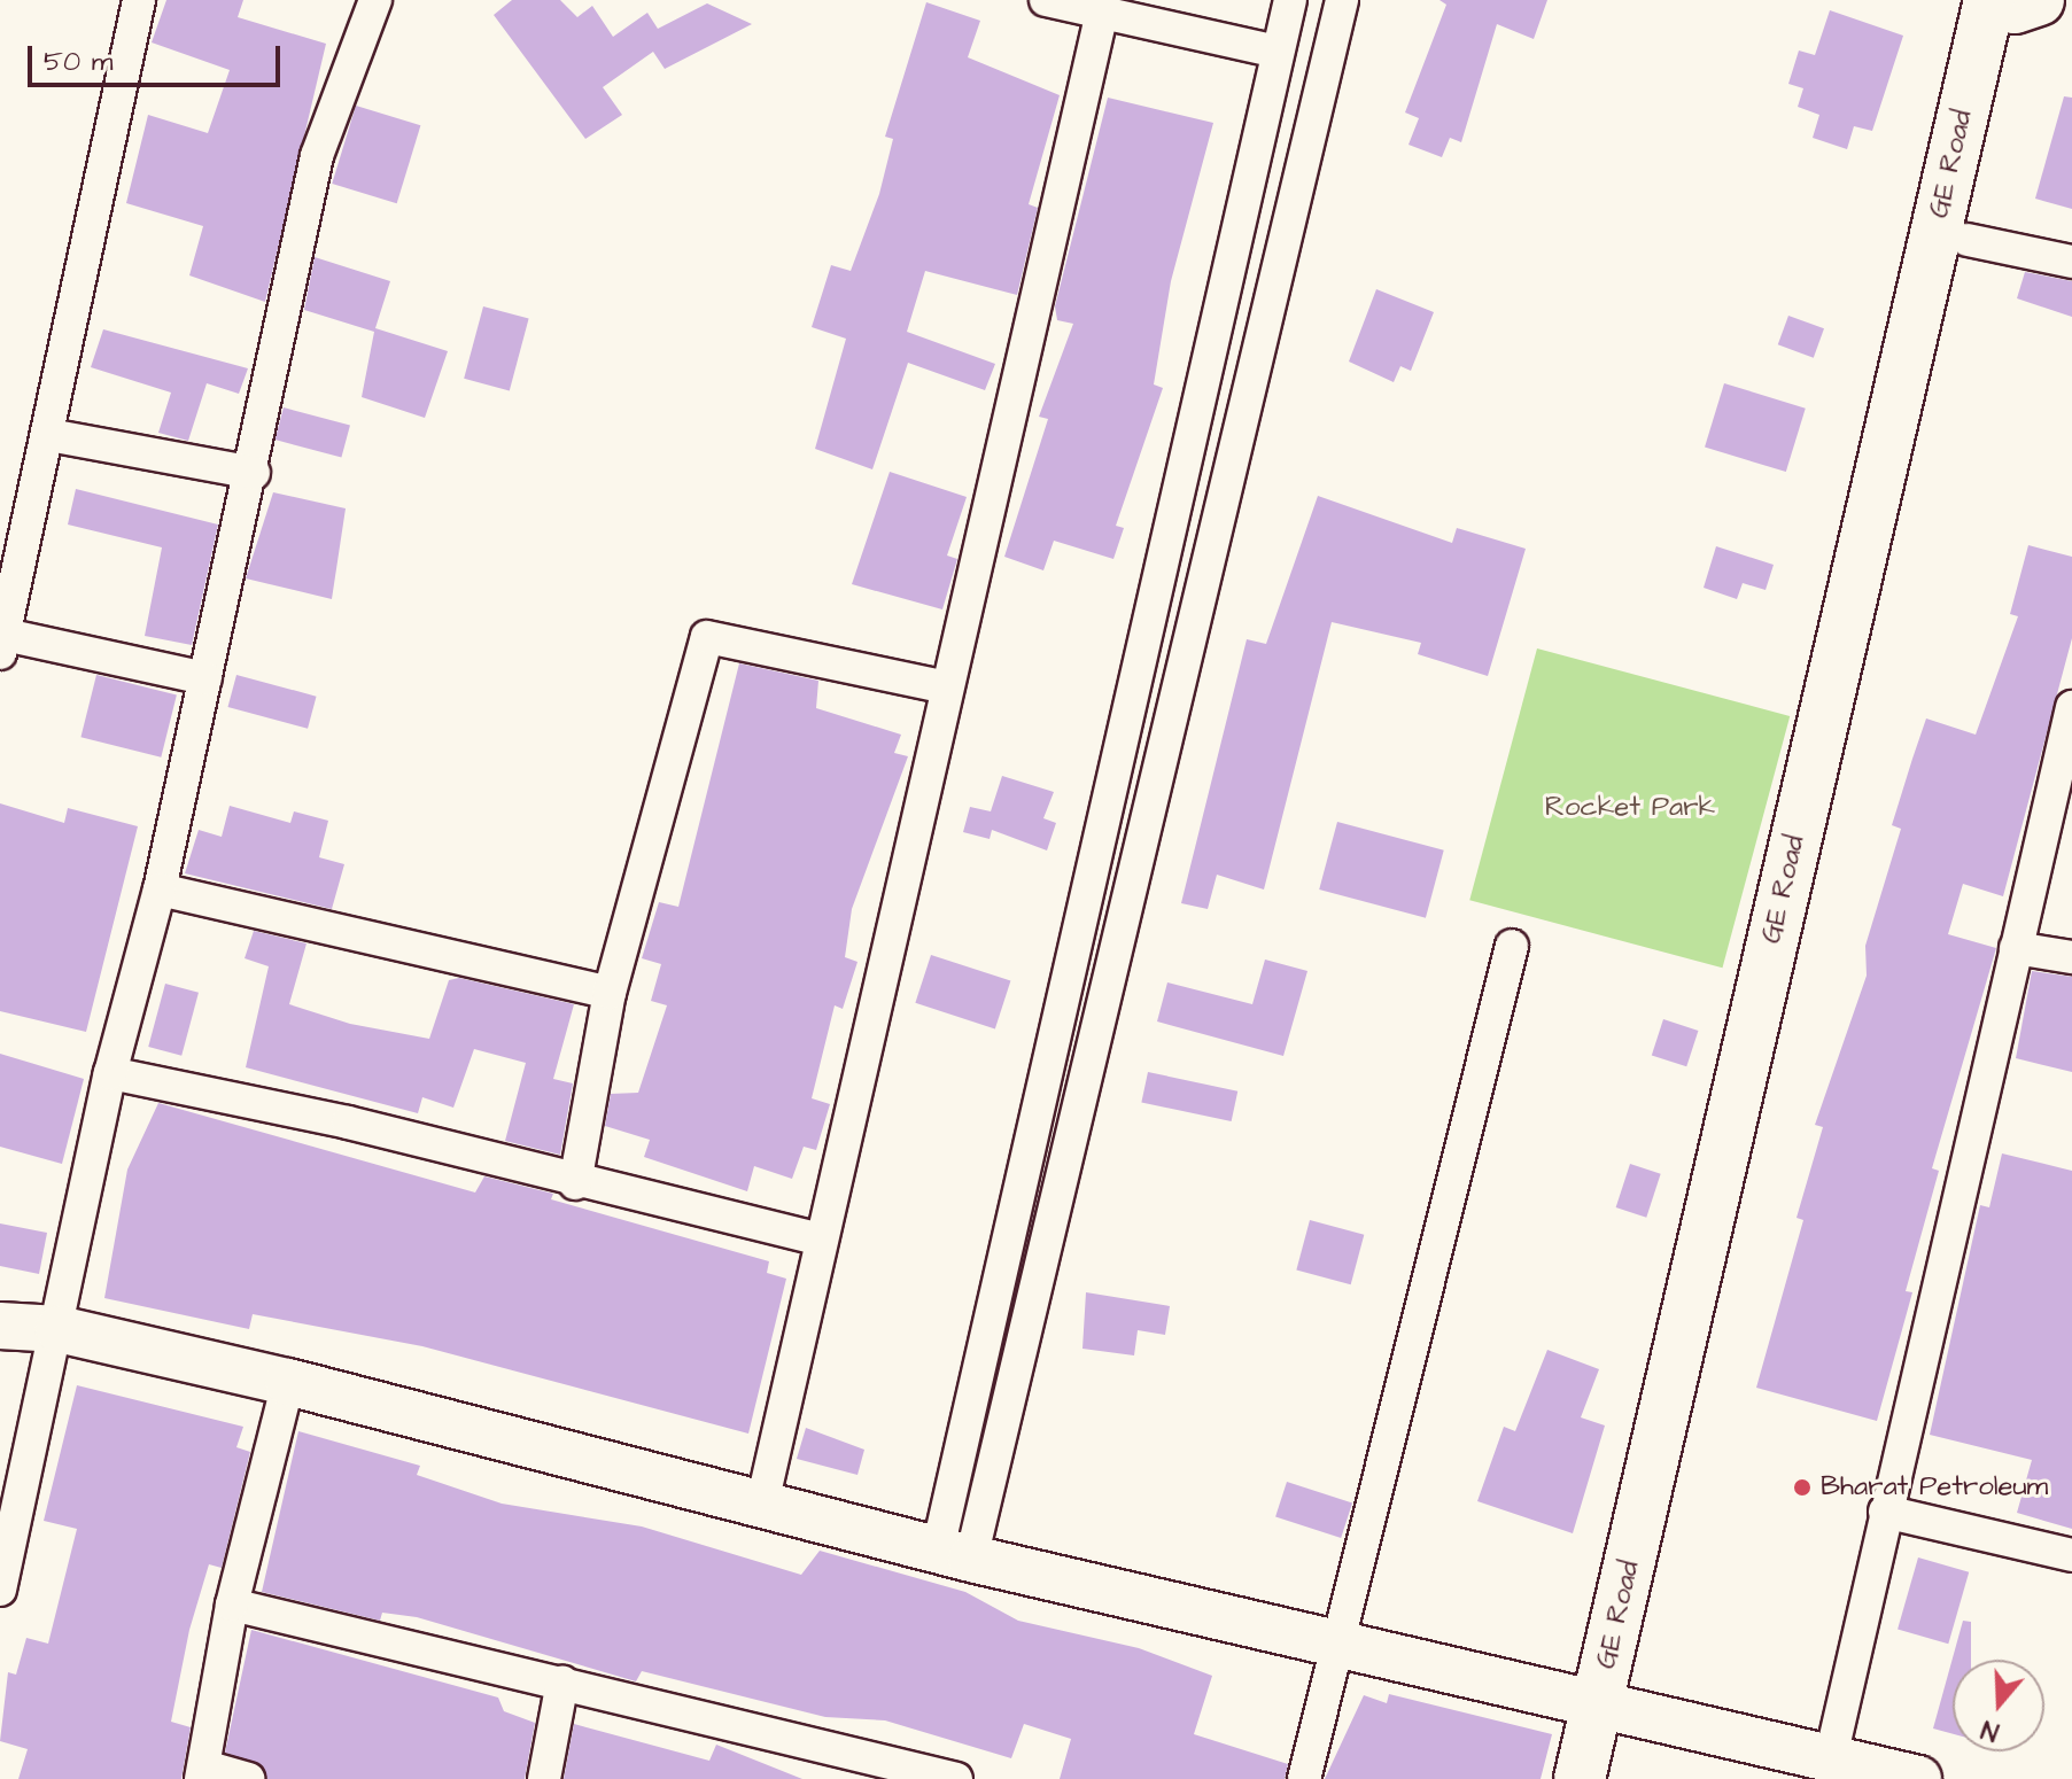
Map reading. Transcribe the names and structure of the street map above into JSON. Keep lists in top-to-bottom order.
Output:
{
  "streets": {
    "main road": ["GE Road"]
  },
  "parks": ["Rocket Park"],
  "places": ["Bharat Petroleum"],
  "scale_bar": "50 m",
  "north": "bottom"
}
